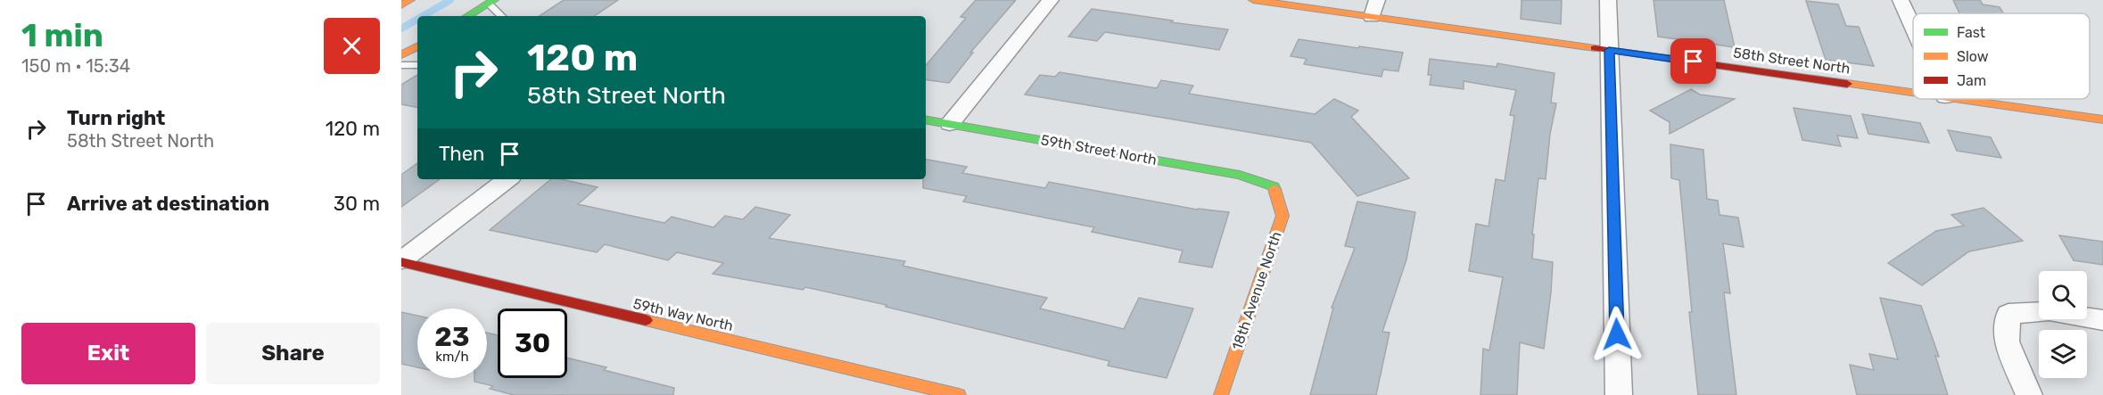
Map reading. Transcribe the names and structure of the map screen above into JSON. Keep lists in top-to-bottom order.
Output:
{
  "streets": {
    "street": [
      "58th Street North",
      "59th Street North",
      "18th Avenue North",
      "59th Way North"
    ]
  },
  "crossings": [
    ["59th Street North", "18th Avenue North"]
  ],
  "legend": ["Fast", "Slow", "Jam"],
  "page": {
    "heading": ["1 min", "150 m · 15:34"],
    "turn": ["120 m", "58th Street North"],
    "list": [
      {
        "name": "Turn right",
        "note": "58th Street North",
        "value": "120 m"
      },
      {
        "name": "Arrive at destination",
        "value": "30 m"
      }
    ],
    "then": "Then",
    "speed": "23 km/h",
    "limit": "30",
    "buttons": ["Exit", "Share"]
  }
}
